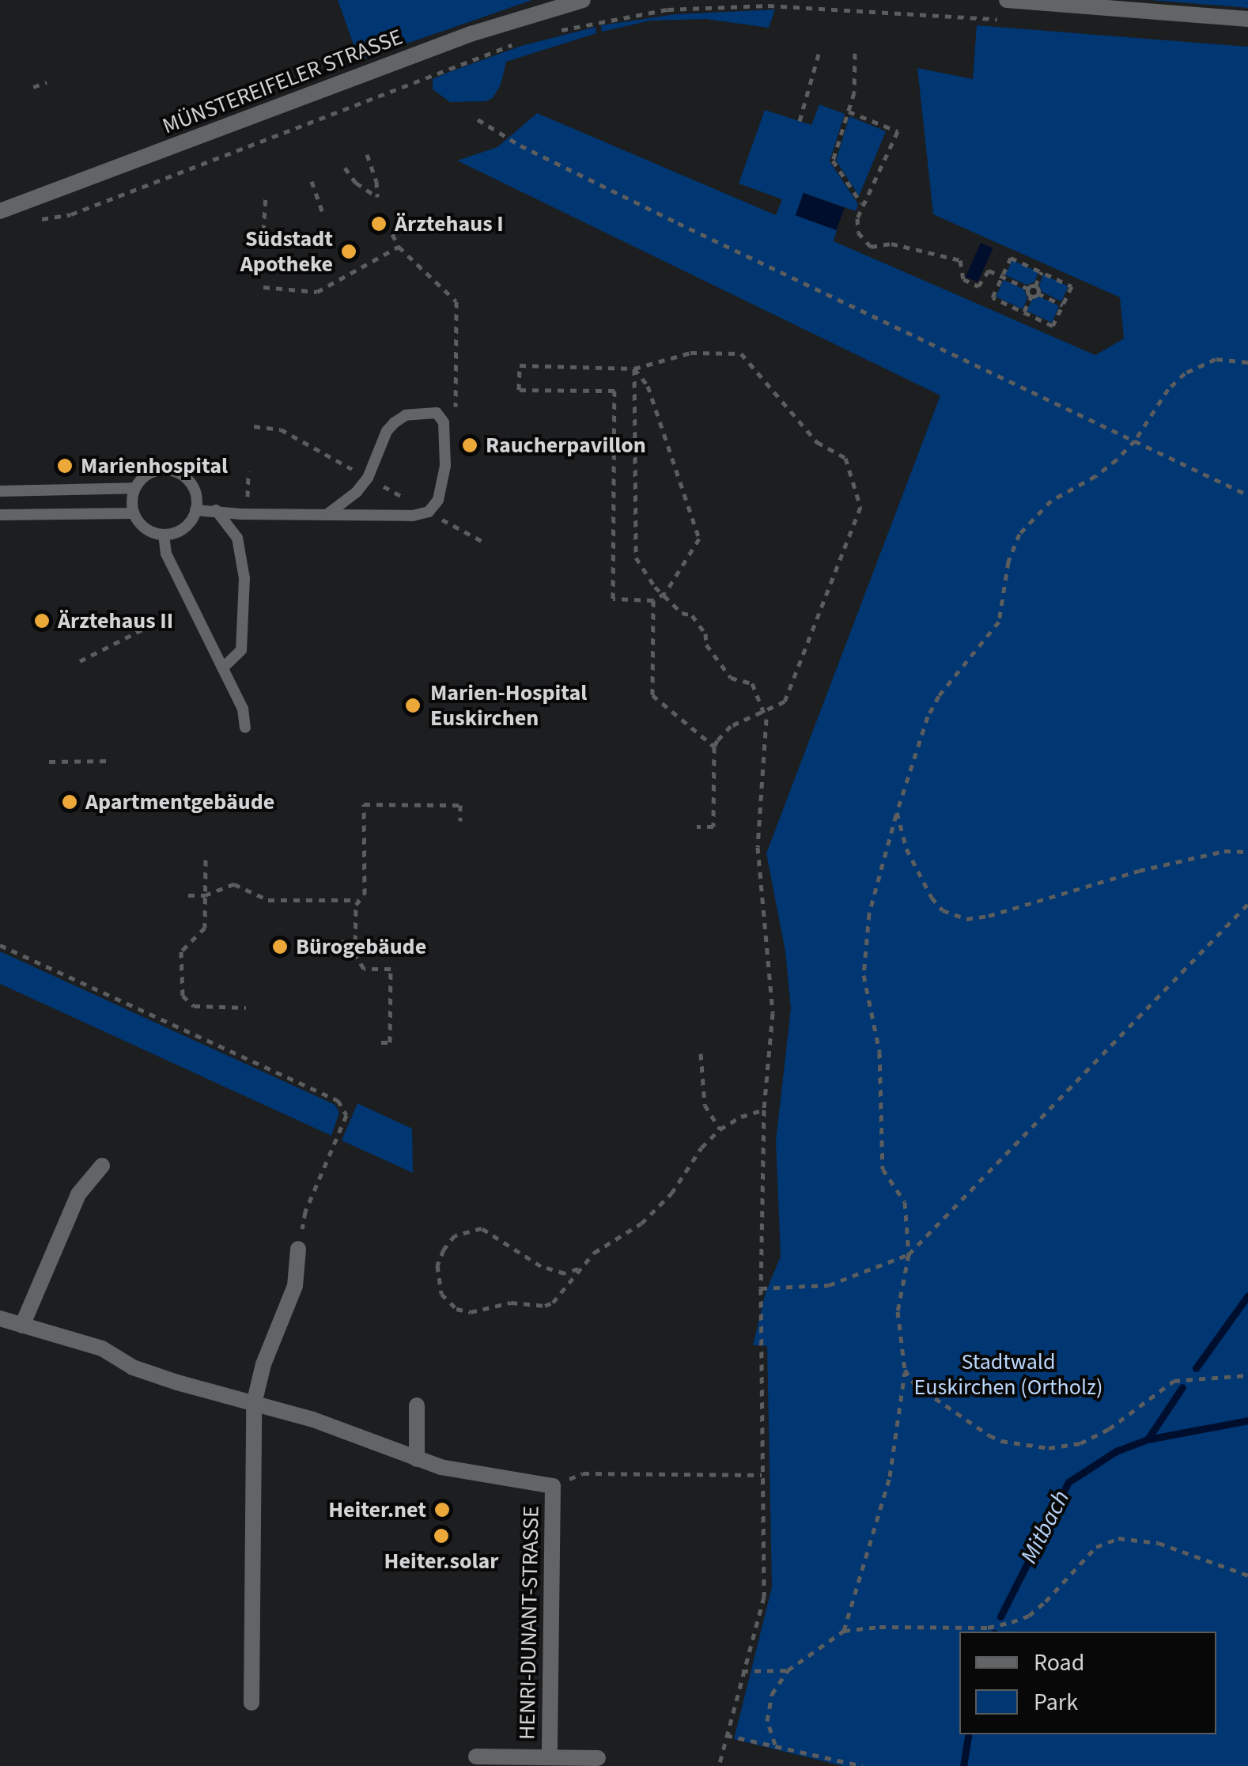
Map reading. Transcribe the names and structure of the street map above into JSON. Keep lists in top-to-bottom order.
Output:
{
  "streets": {
    "street": ["MÜNSTEREIFELER STRASSE", "HENRI-DUNANT-STRASSE"]
  },
  "water": ["Mitbach"],
  "parks": ["Stadtwald Euskirchen (Ortholz)"],
  "places": [
    "Ärztehaus I",
    "Südstadt Apotheke",
    "Raucherpavillon",
    "Marienhospital",
    "Ärztehaus II",
    "Marien-Hospital Euskirchen",
    "Apartmentgebäude",
    "Bürogebäude",
    "Heiter.net",
    "Heiter.solar"
  ],
  "legend": ["Road", "Park"]
}
